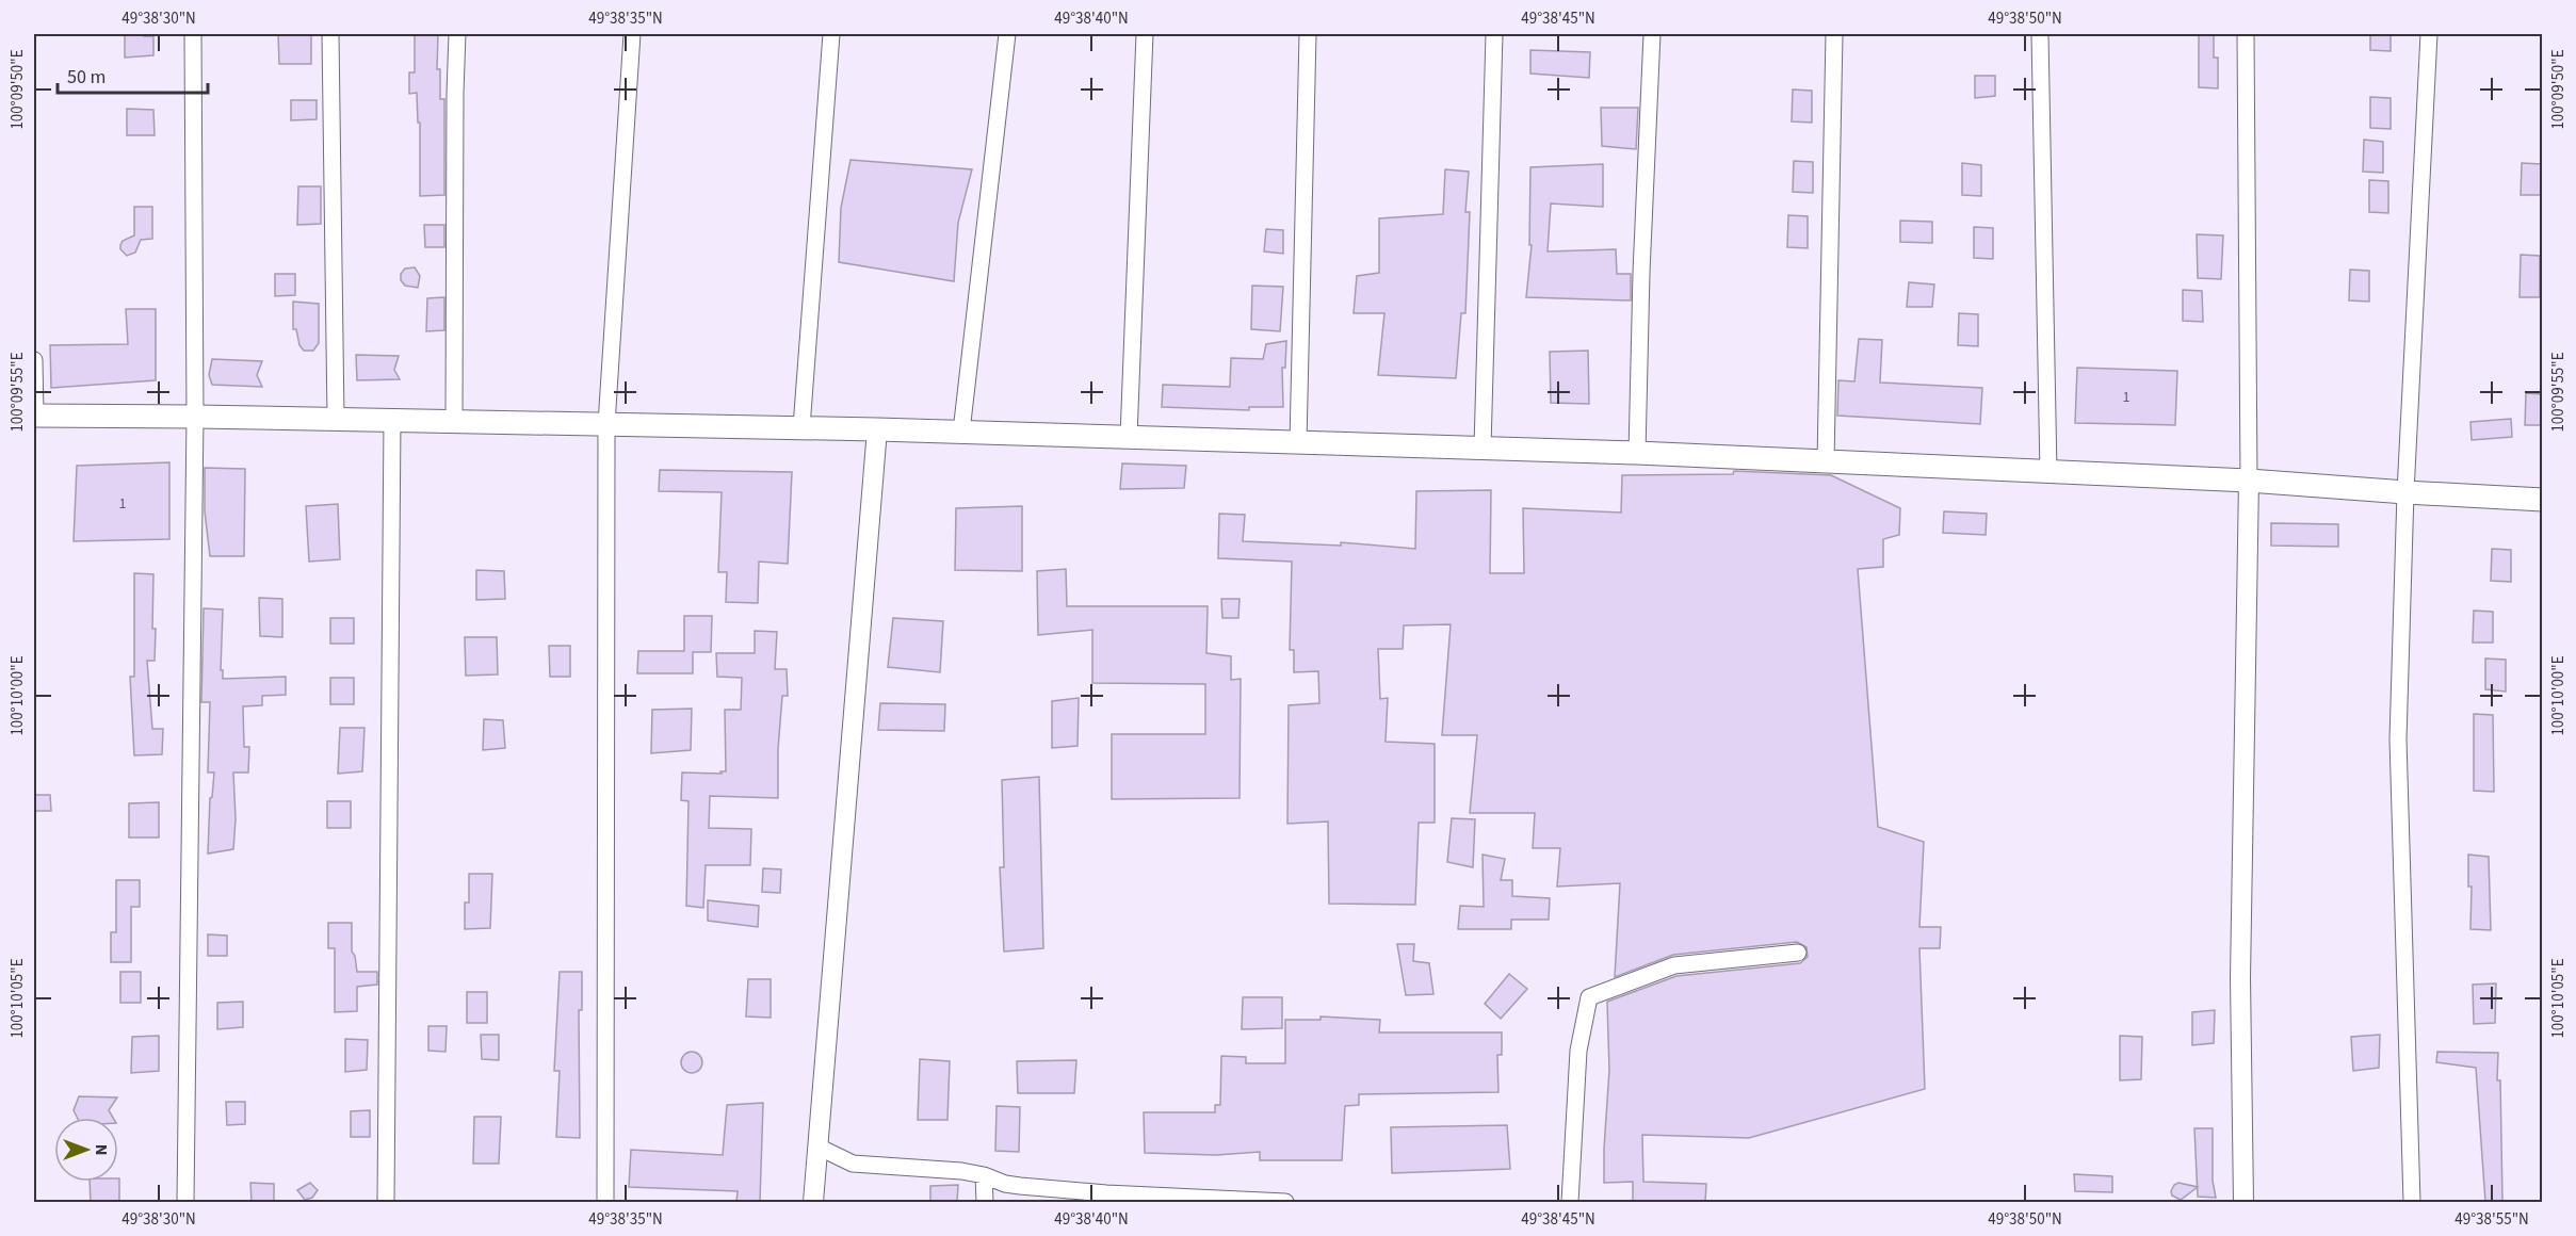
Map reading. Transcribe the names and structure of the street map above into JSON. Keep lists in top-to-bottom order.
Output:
{
  "house_numbers": ["1", "1"],
  "scale_bar": "50 m",
  "north": "right",
  "coordinates": [
    "49°38'30\"N",
    "49°38'35\"N",
    "49°38'40\"N",
    "49°38'45\"N",
    "49°38'50\"N",
    "100°09'50\"E",
    "100°09'55\"E",
    "100°10'00\"E",
    "100°10'05\"E",
    "49°38'55\"N"
  ]
}
